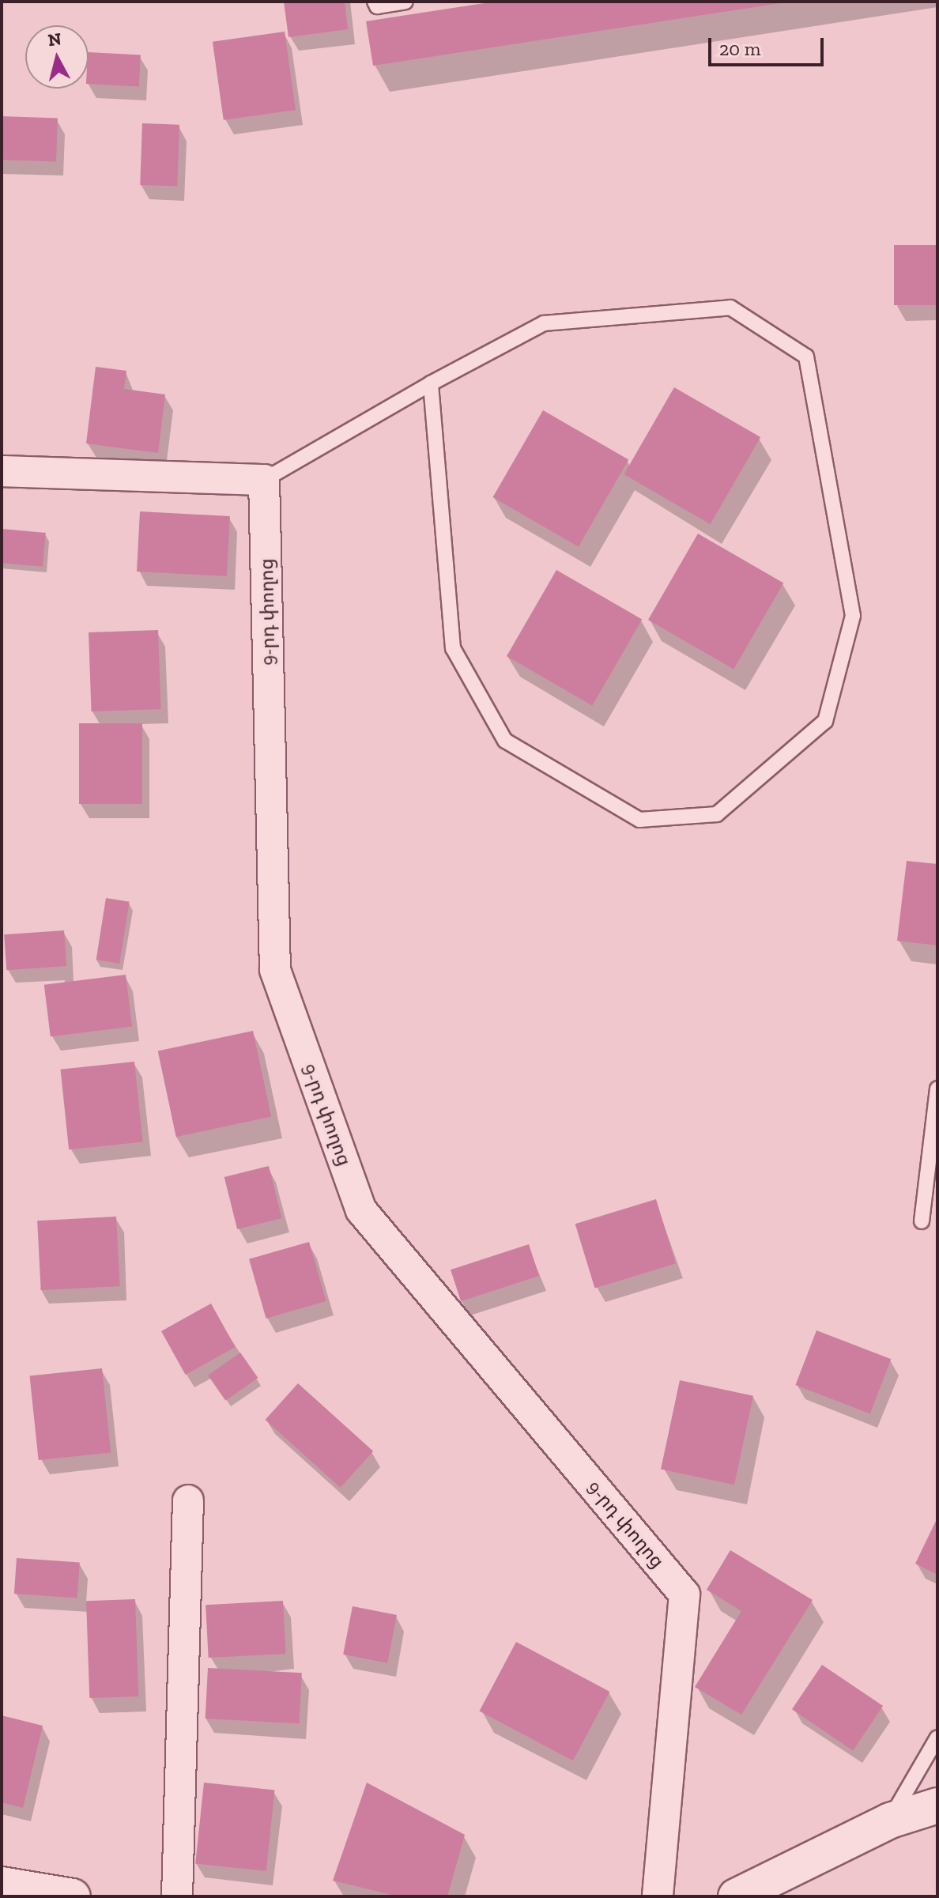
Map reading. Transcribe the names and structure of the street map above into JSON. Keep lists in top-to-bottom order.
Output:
{
  "streets": {
    "street": ["9-րդ փողոց"]
  },
  "scale_bar": "20 m",
  "north": "top"
}
